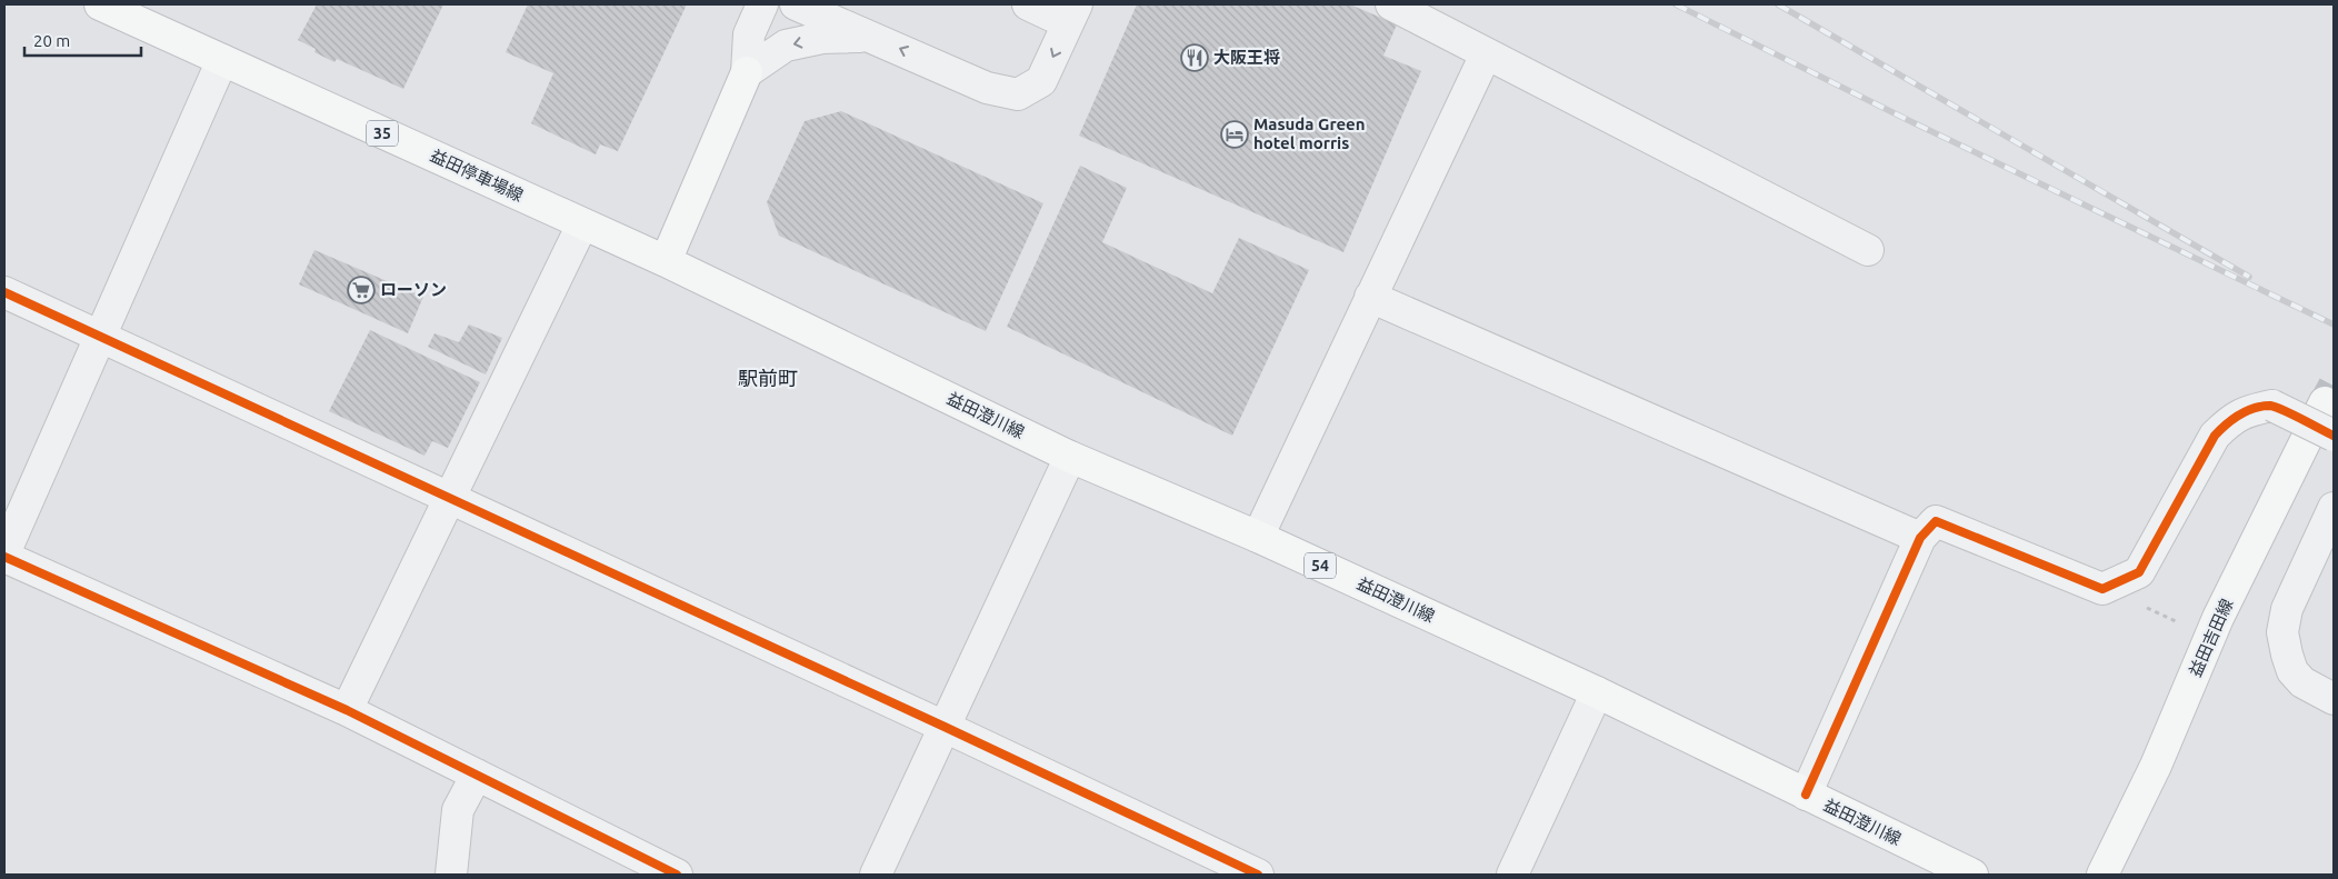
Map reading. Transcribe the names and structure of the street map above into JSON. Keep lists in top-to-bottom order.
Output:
{
  "streets": {
    "main road": [
      "35",
      "益田停車場線",
      "益田澄川線",
      "54",
      "益田吉田線"
    ]
  },
  "crossings": [
    ["益田停車場線", "益田澄川線"]
  ],
  "districts": ["駅前町"],
  "places": {
    "restaurant": ["大阪王将"],
    "hotel": ["Masuda Green hotel morris"],
    "supermarket": ["ローソン"]
  },
  "scale_bar": "20 m"
}
